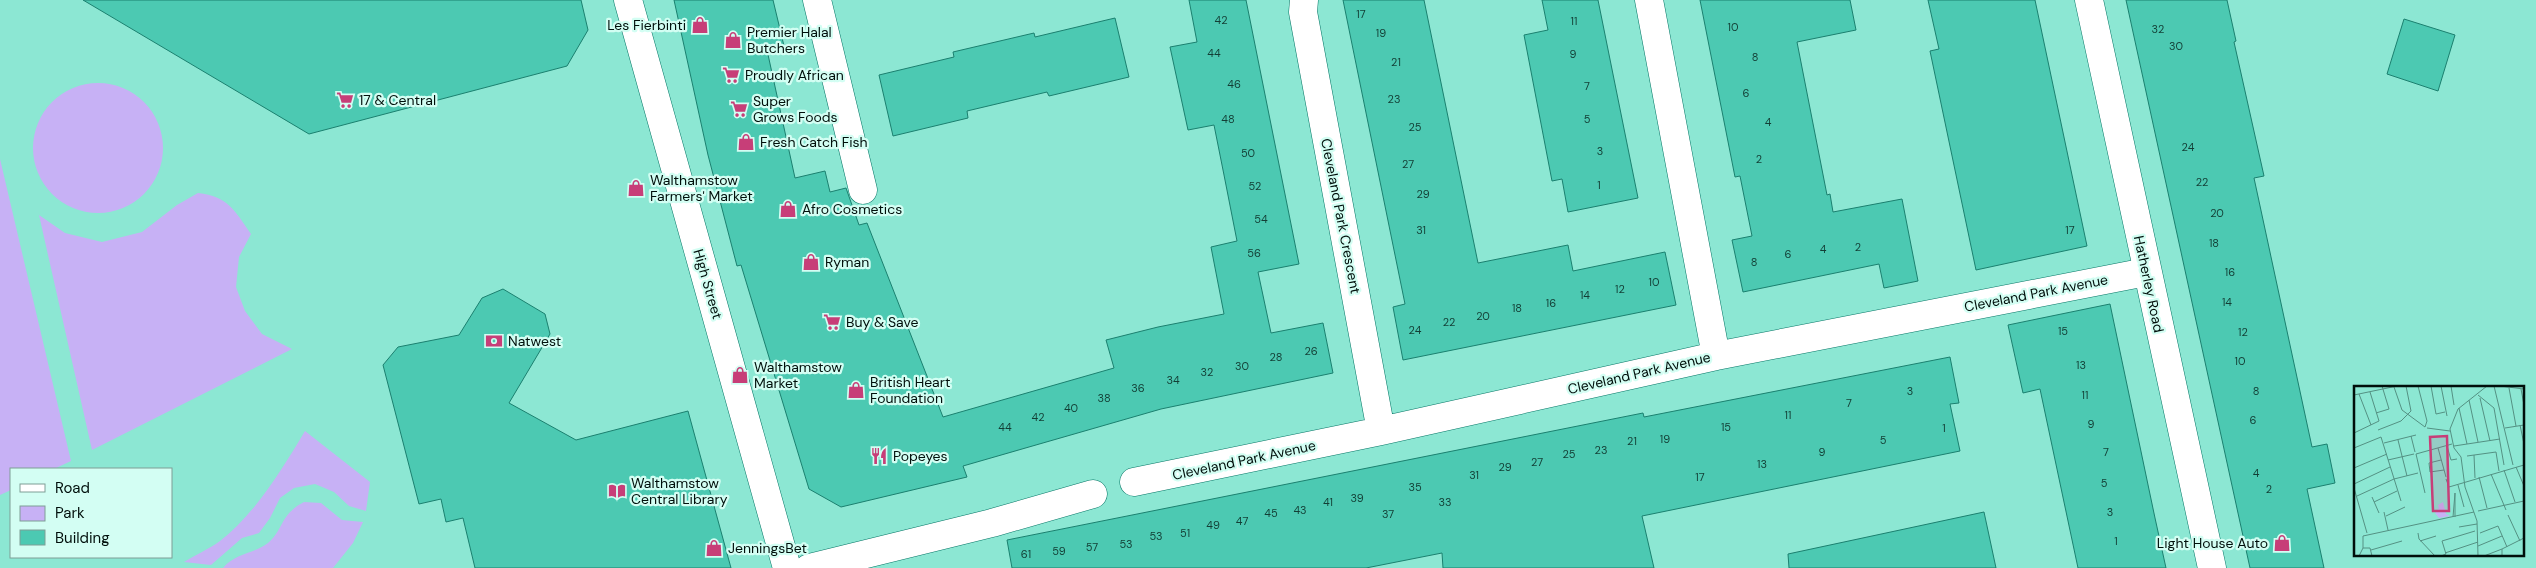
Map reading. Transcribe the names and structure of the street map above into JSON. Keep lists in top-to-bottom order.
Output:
{
  "streets": {
    "street": [
      "Cleveland Park Crescent",
      "High Street",
      "Hatherley Road",
      "Cleveland Park Avenue"
    ]
  },
  "crossings": [
    ["Cleveland Park Crescent", "Cleveland Park Avenue"],
    ["Hatherley Road", "Cleveland Park Avenue"]
  ],
  "places": {
    "shop": [
      "Les Fierbinti",
      "Premier Halal Butchers",
      "Fresh Catch Fish",
      "Walthamstow Farmers' Market",
      "Afro Cosmetics",
      "Ryman",
      "Walthamstow Market",
      "British Heart Foundation",
      "Light House Auto",
      "JenningsBet"
    ],
    "supermarket": [
      "Proudly African",
      "17 & Central",
      "Super Grows Foods",
      "Buy & Save"
    ],
    "bank": ["Natwest"],
    "restaurant": ["Popeyes"],
    "library": ["Walthamstow Central Library"]
  },
  "house_numbers": [
    "17",
    "42",
    "11",
    "10",
    "32",
    "19",
    "30",
    "44",
    "9",
    "8",
    "21",
    "46",
    "7",
    "6",
    "23",
    "48",
    "5",
    "4",
    "25",
    "24",
    "3",
    "50",
    "2",
    "27",
    "22",
    "1",
    "52",
    "29",
    "20",
    "54",
    "31",
    "17",
    "18",
    "2",
    "4",
    "56",
    "6",
    "8",
    "16",
    "10",
    "12",
    "14",
    "14",
    "16",
    "18",
    "20",
    "22",
    "24",
    "15",
    "12",
    "26",
    "28",
    "10",
    "13",
    "30",
    "32",
    "34",
    "36",
    "3",
    "8",
    "11",
    "38",
    "7",
    "40",
    "11",
    "42",
    "6",
    "9",
    "44",
    "15",
    "1",
    "19",
    "5",
    "21",
    "23",
    "9",
    "7",
    "25",
    "27",
    "13",
    "29",
    "4",
    "31",
    "17",
    "5",
    "35",
    "2",
    "39",
    "41",
    "33",
    "43",
    "3",
    "45",
    "37",
    "47",
    "49",
    "51",
    "53",
    "1",
    "53",
    "57",
    "59",
    "61"
  ],
  "legend": ["Road", "Park", "Building"]
}
